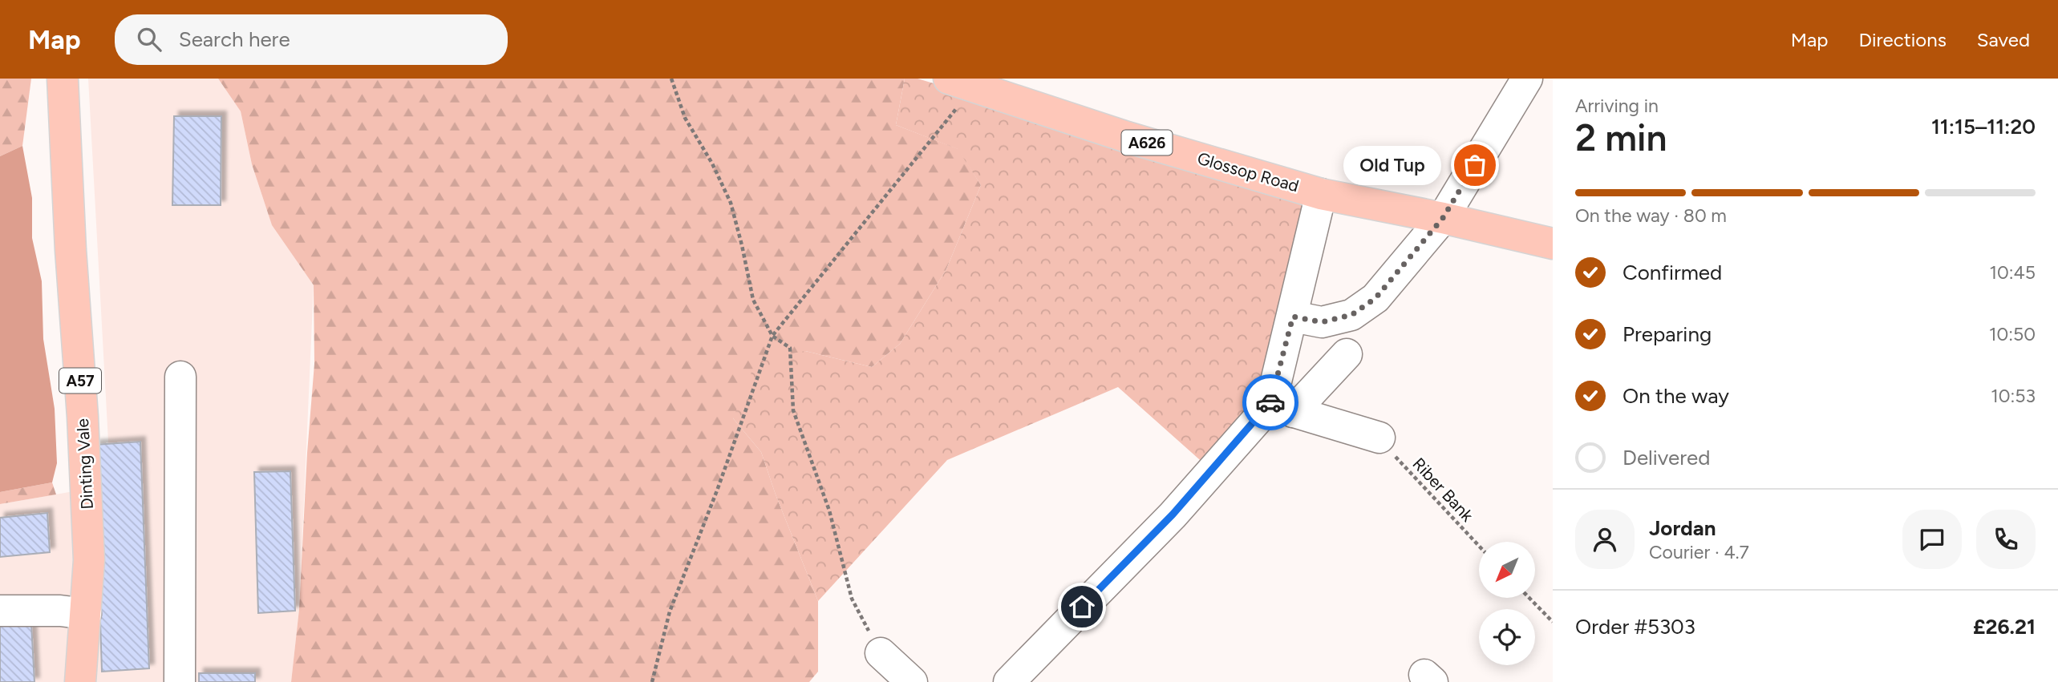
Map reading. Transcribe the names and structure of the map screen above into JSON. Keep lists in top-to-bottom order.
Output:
{
  "streets": {
    "main road": [
      "A626",
      "Glossop Road",
      "A57",
      "Dinting Vale"
    ],
    "path": ["Riber Bank"]
  },
  "places": ["Old Tup"],
  "north": "bottom left",
  "page": {
    "header": "Map",
    "search": "Search here",
    "nav": ["Map", "Directions", "Saved"],
    "heading": ["2 min", "Arriving in", "11:15–11:20"],
    "panel": [
      "Jordan",
      "Courier · 4.7",
      "Order #5303",
      "£26.21"
    ],
    "bubble": "Old Tup",
    "bar": "On the way · 80 m",
    "list": [
      ["Confirmed", "10:45"],
      ["Preparing", "10:50"],
      ["On the way", "10:53"],
      "Delivered"
    ]
  }
}
